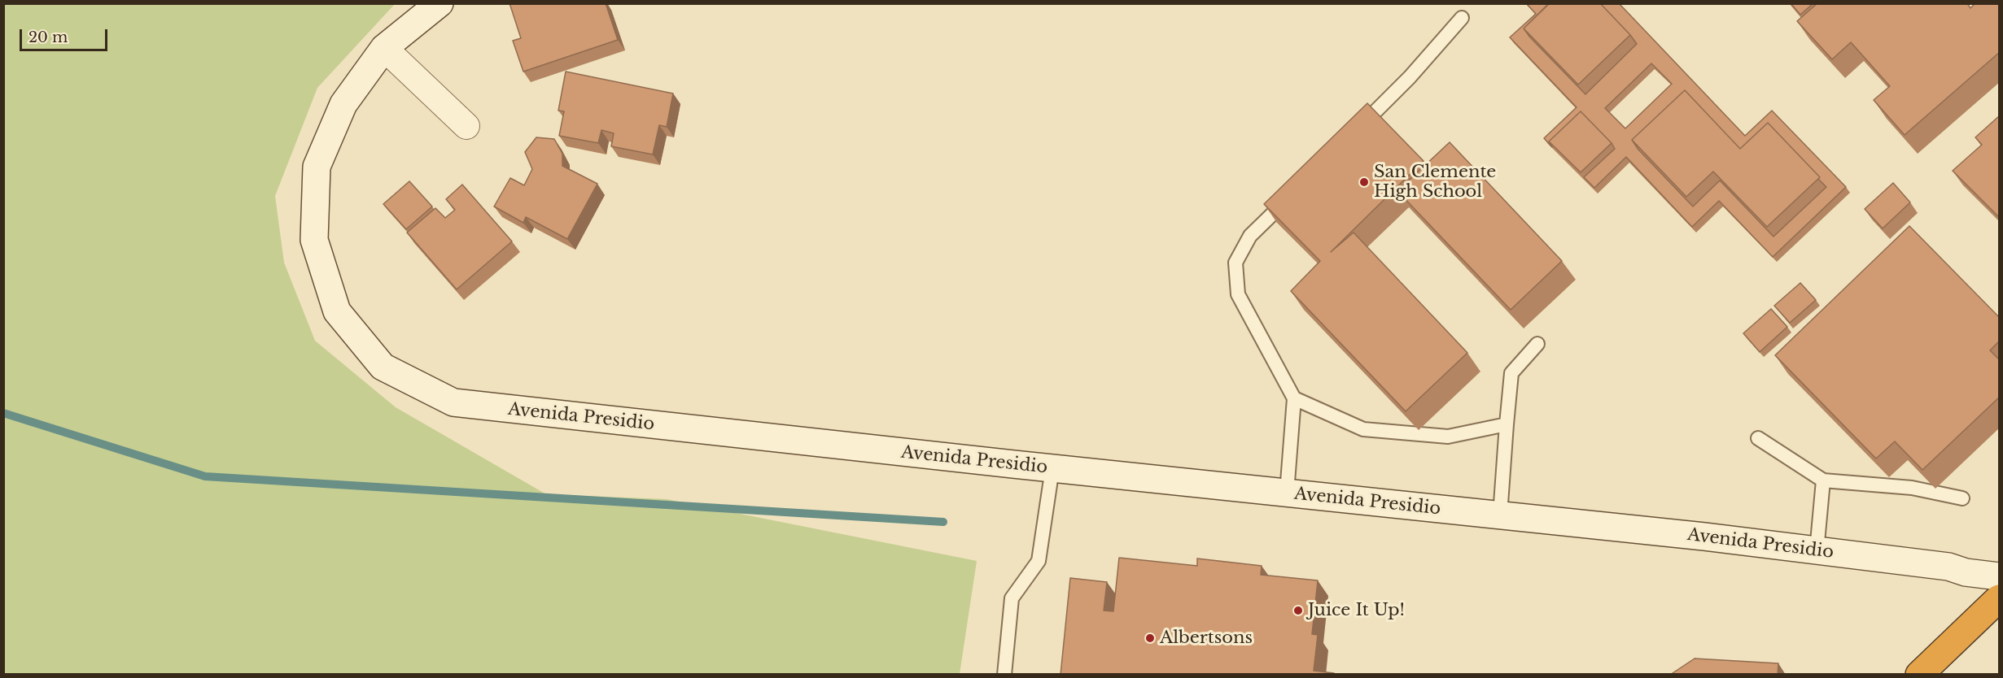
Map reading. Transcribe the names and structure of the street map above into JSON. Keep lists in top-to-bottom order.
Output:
{
  "streets": {
    "street": ["Avenida Presidio"]
  },
  "places": ["San Clemente High School", "Juice It Up!", "Albertsons"],
  "scale_bar": "20 m"
}
